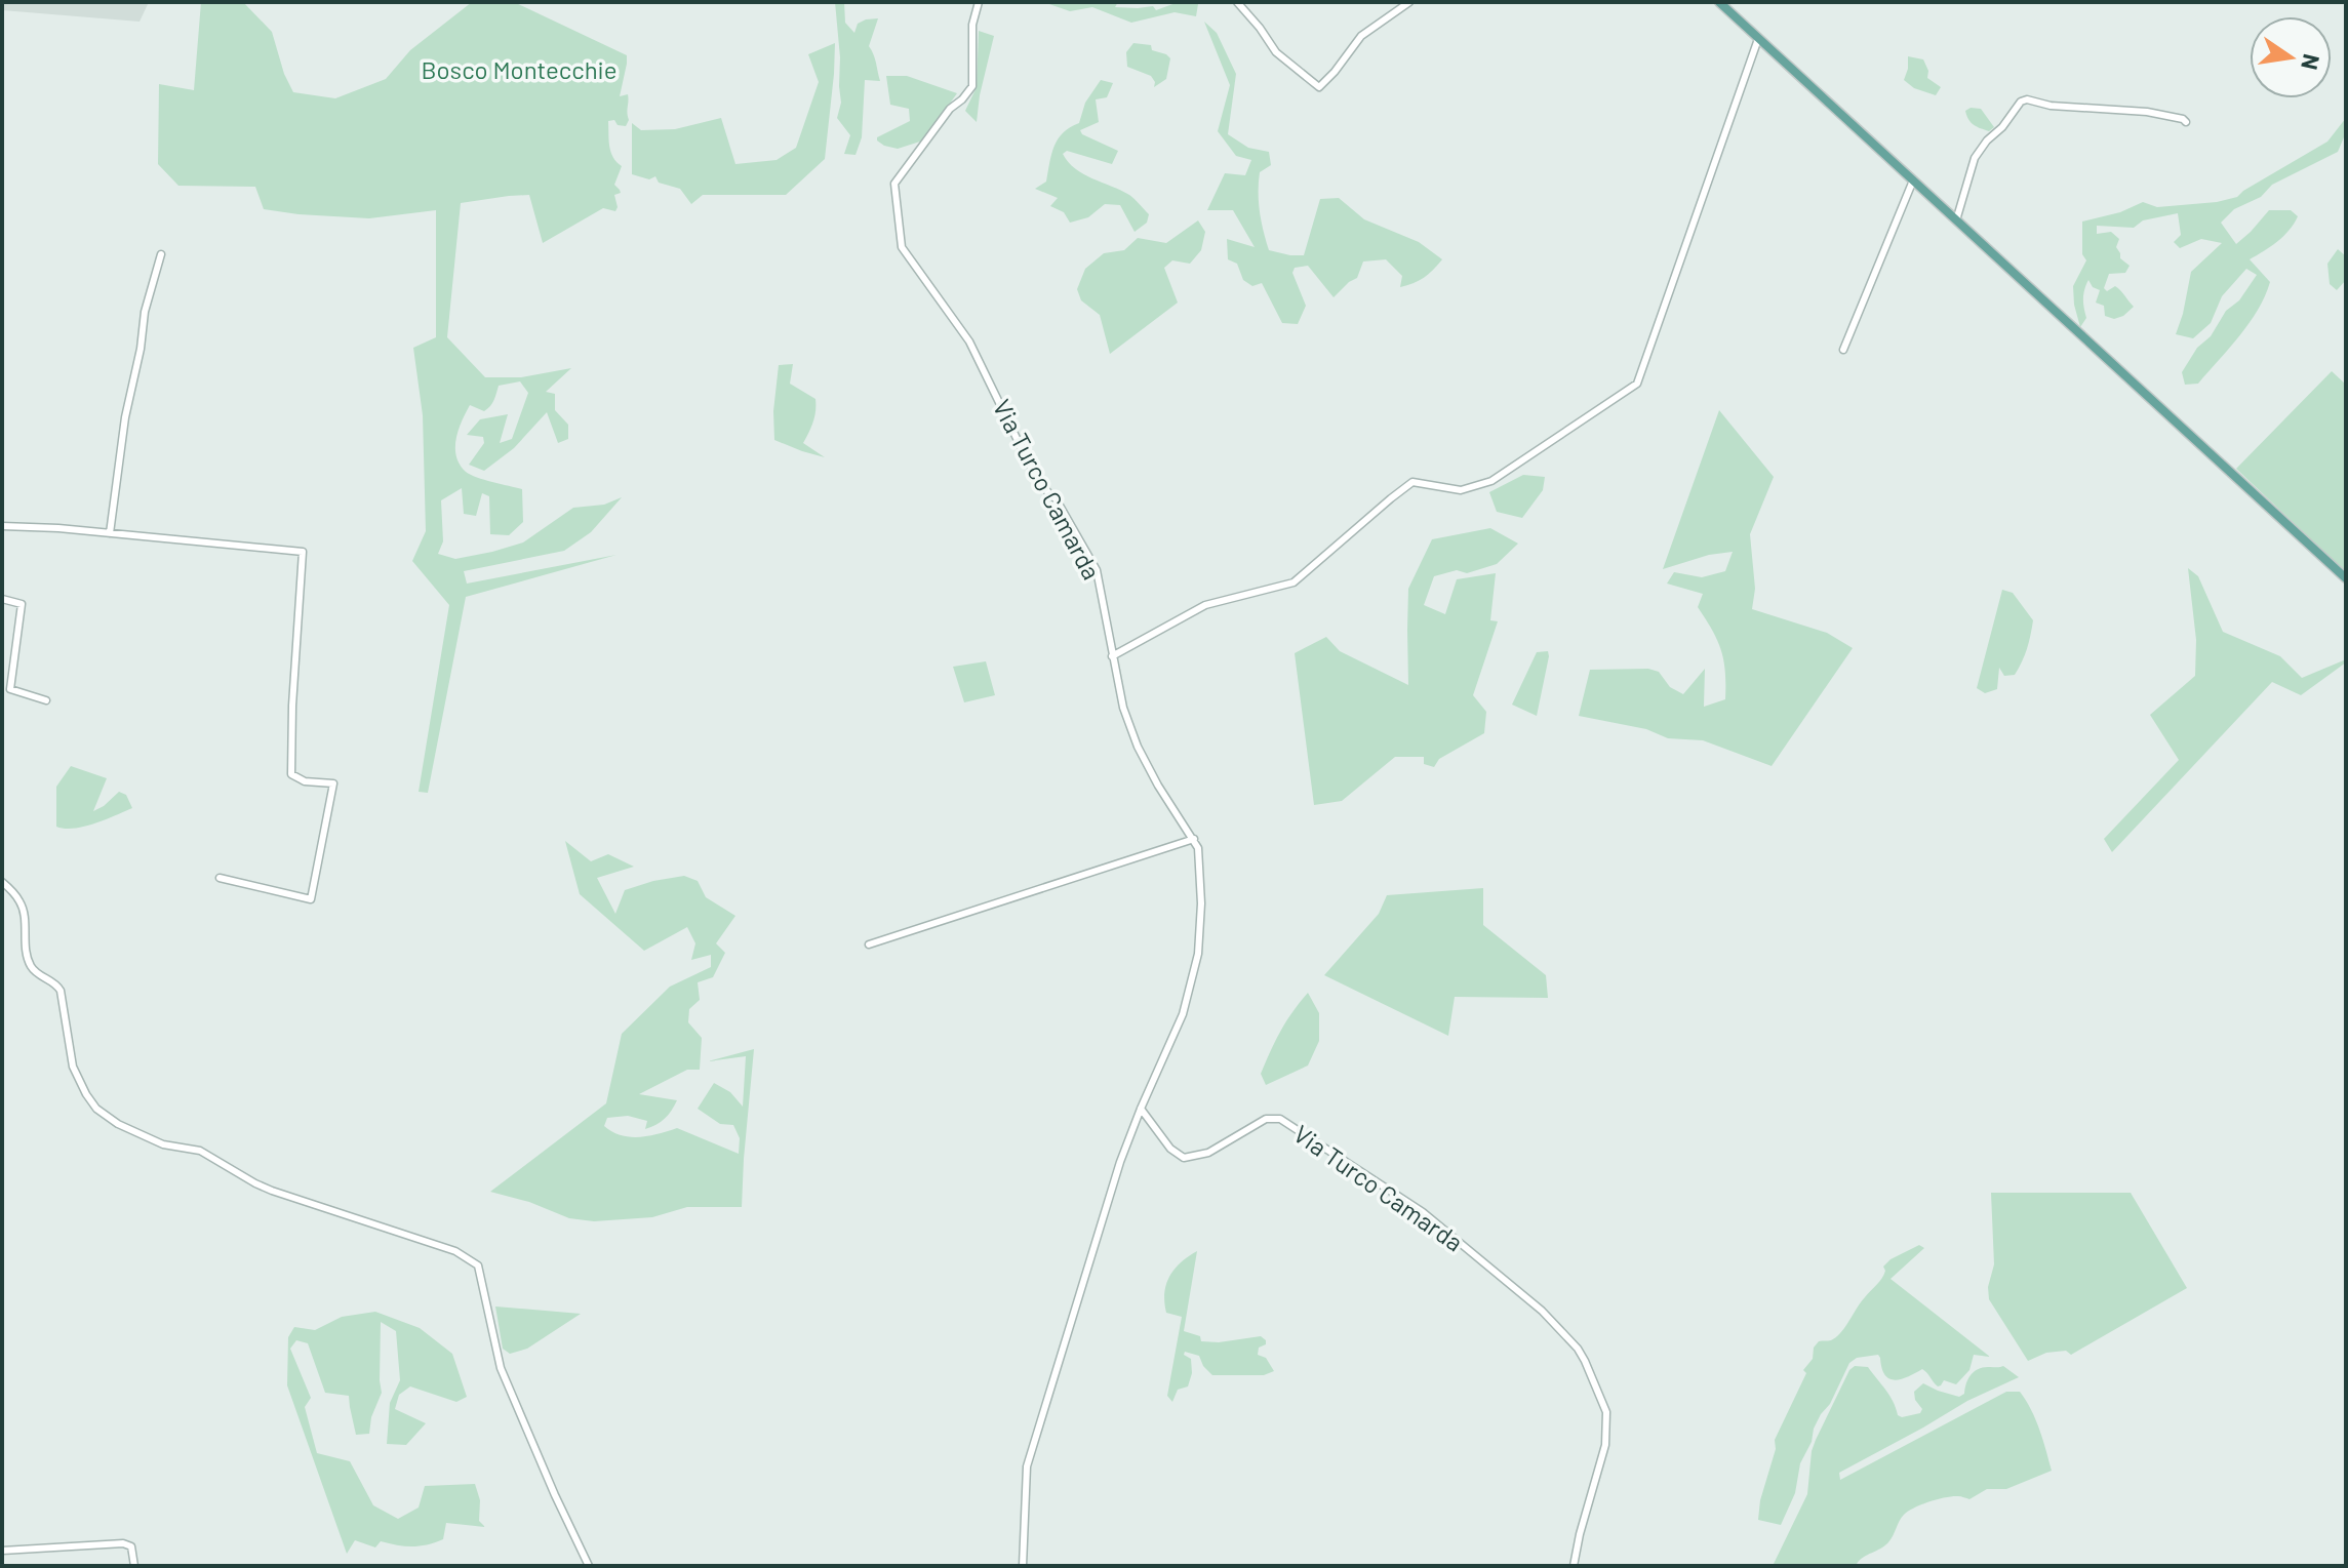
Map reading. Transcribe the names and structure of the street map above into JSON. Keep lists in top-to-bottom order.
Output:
{
  "streets": {
    "street": ["Via Turco Camarda"]
  },
  "parks": ["Bosco Montecchie"],
  "north": "right"
}
